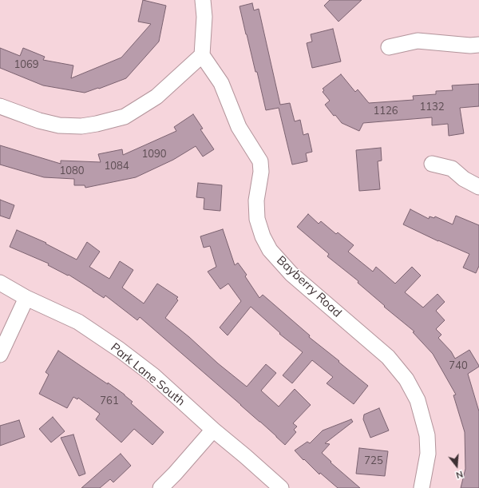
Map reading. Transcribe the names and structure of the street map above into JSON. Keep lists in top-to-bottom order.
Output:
{
  "streets": {
    "street": ["Bayberry Road", "Park Lane South"]
  },
  "house_numbers": [
    "1069",
    "1132",
    "1126",
    "1090",
    "1084",
    "1080",
    "740",
    "761",
    "725"
  ],
  "north": "bottom"
}
